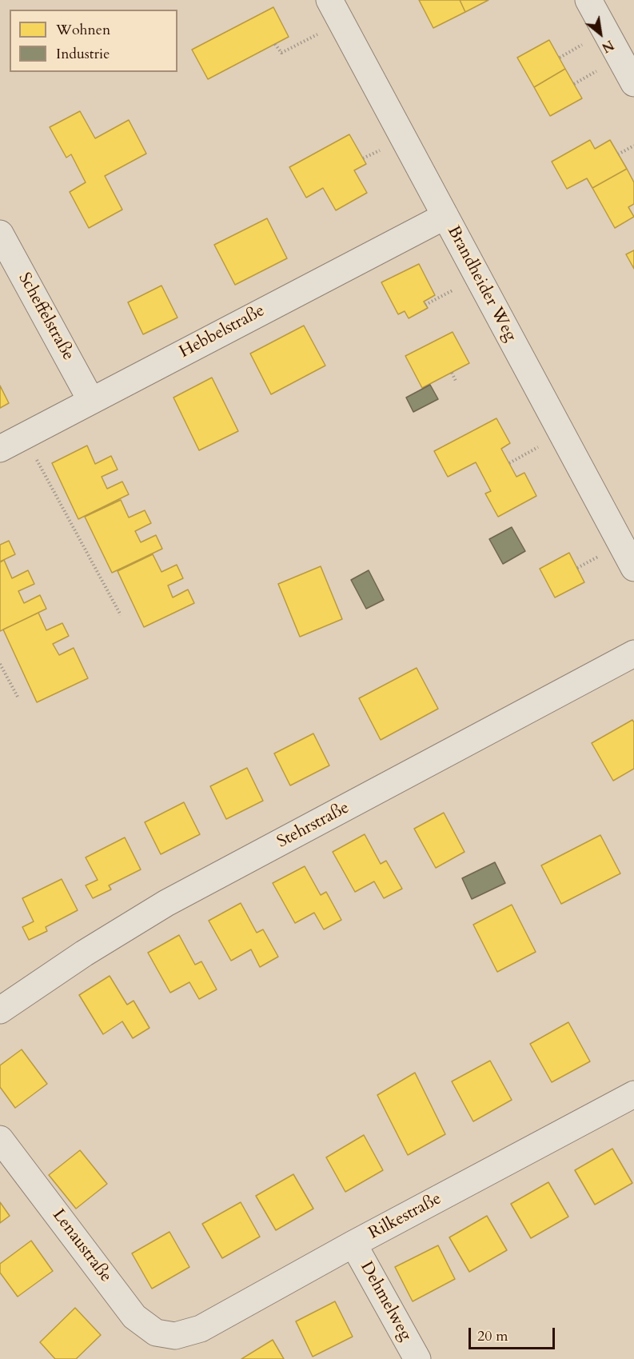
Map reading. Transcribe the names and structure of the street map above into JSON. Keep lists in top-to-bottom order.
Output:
{
  "streets": {
    "street": [
      "Brandheider Weg",
      "Scheffelstraße",
      "Hebbelstraße",
      "Stehrstraße",
      "Rilkestraße",
      "Lenaustraße",
      "Dehmelweg"
    ]
  },
  "crossings": [
    ["Brandheider Weg", "Hebbelstraße"],
    ["Scheffelstraße", "Hebbelstraße"],
    ["Rilkestraße", "Lenaustraße"],
    ["Rilkestraße", "Dehmelweg"]
  ],
  "legend": ["Wohnen", "Industrie"],
  "scale_bar": "20 m",
  "north": "bottom right"
}
